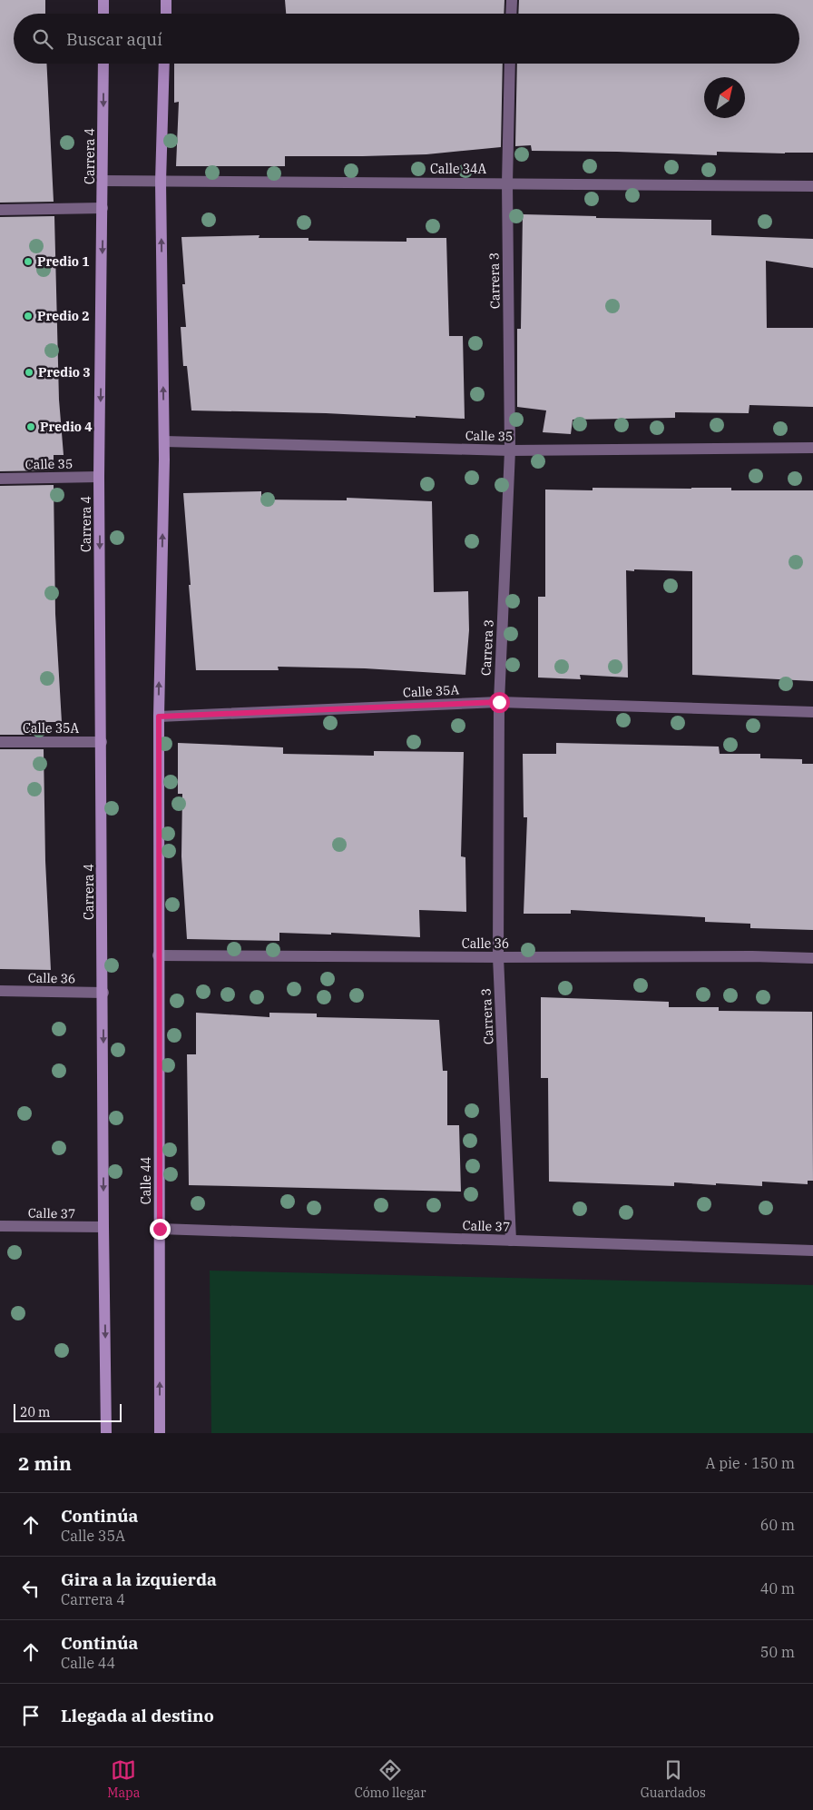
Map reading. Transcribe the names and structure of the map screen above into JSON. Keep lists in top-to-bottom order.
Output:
{
  "streets": {
    "main road": ["Carrera 4", "Calle 44"],
    "street": [
      "Calle 34A",
      "Carrera 3",
      "Calle 35",
      "Calle 35A",
      "Calle 36",
      "Calle 37"
    ]
  },
  "crossings": [
    ["Carrera 4", "Calle 34A"],
    ["Carrera 4", "Calle 35"],
    ["Carrera 4", "Calle 35A"],
    ["Carrera 4", "Calle 36"],
    ["Calle 34A", "Carrera 3"],
    ["Carrera 3", "Calle 35"],
    ["Carrera 3", "Calle 35A"],
    ["Carrera 3", "Calle 36"],
    ["Carrera 3", "Calle 37"],
    ["Calle 36", "Calle 44"],
    ["Calle 44", "Calle 37"]
  ],
  "places": [
    "Predio 1",
    "Predio 2",
    "Predio 3",
    "Predio 4"
  ],
  "scale_bar": "20 m",
  "north": "top right",
  "page": {
    "search": "Buscar aquí",
    "scale": "20 m",
    "heading": ["2 min", "A pie · 150 m"],
    "list": [
      ["Continúa", "Calle 35A", "60 m"],
      ["Gira a la izquierda", "Carrera 4", "40 m"],
      ["Continúa", "Calle 44", "50 m"],
      "Llegada al destino"
    ],
    "nav": ["Mapa", "Cómo llegar", "Guardados"]
  }
}
